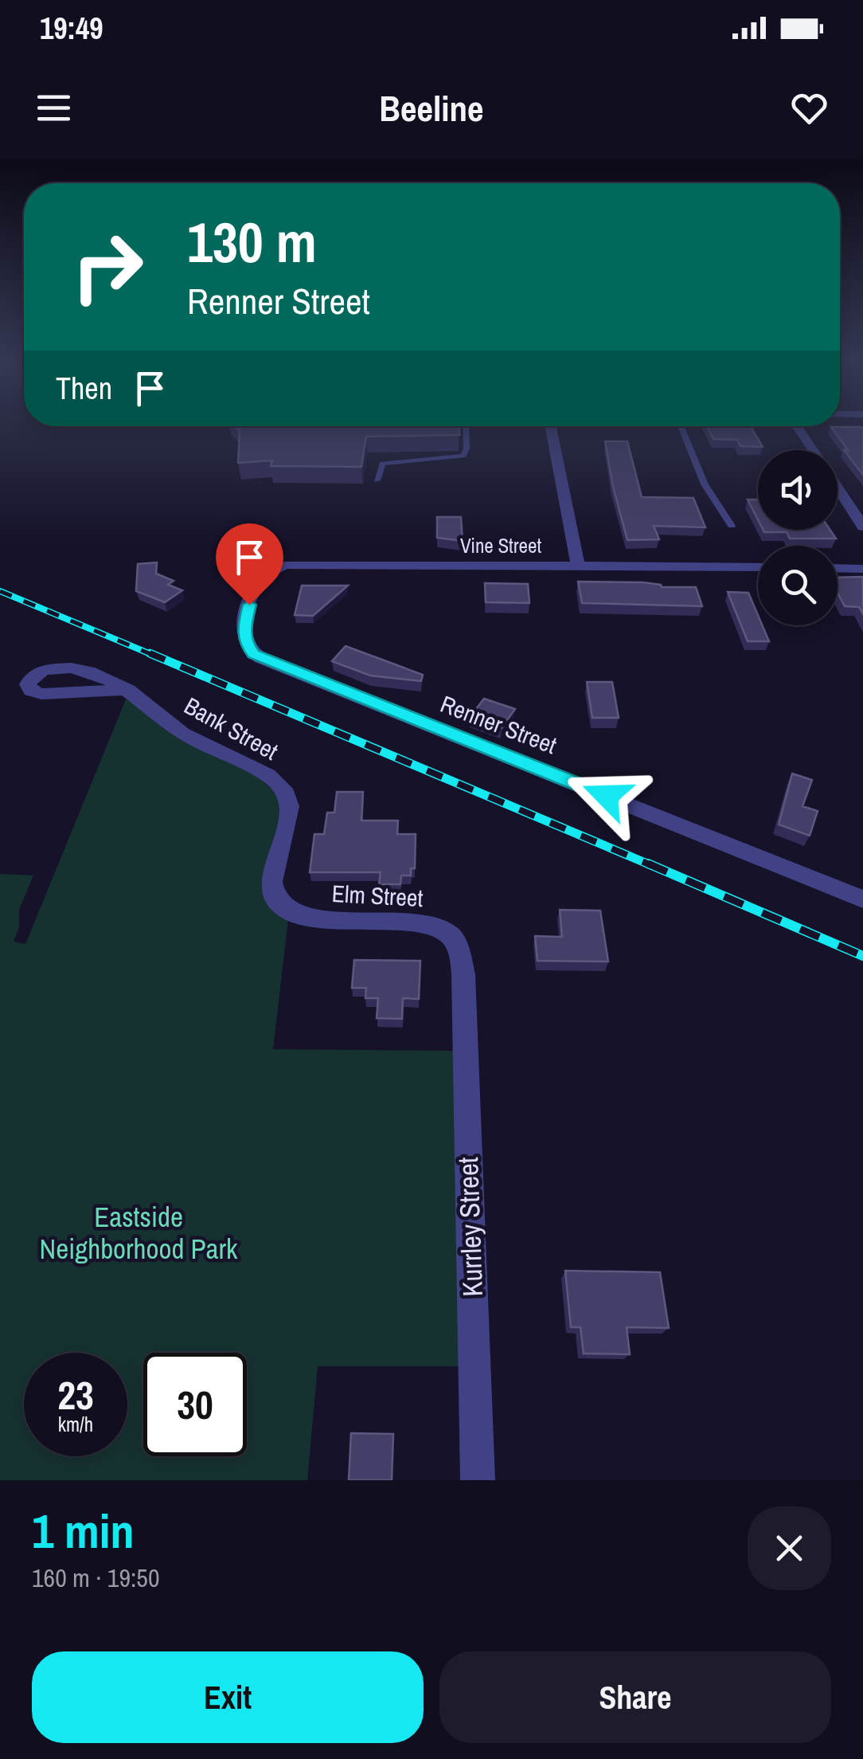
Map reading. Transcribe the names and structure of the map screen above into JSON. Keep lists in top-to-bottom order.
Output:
{
  "streets": {
    "street": [
      "Vine Street",
      "Renner Street",
      "Bank Street",
      "Elm Street",
      "Kurrley Street"
    ]
  },
  "crossings": [
    ["Vine Street", "Renner Street"],
    ["Bank Street", "Elm Street"],
    ["Elm Street", "Kurrley Street"]
  ],
  "parks": ["Eastside Neighborhood Park"],
  "page": {
    "status": "19:49",
    "header": "Beeline",
    "turn": ["130 m", "Renner Street"],
    "then": "Then",
    "speed": "23 km/h",
    "limit": "30",
    "heading": ["1 min", "160 m · 19:50"],
    "buttons": ["Exit", "Share"]
  }
}
